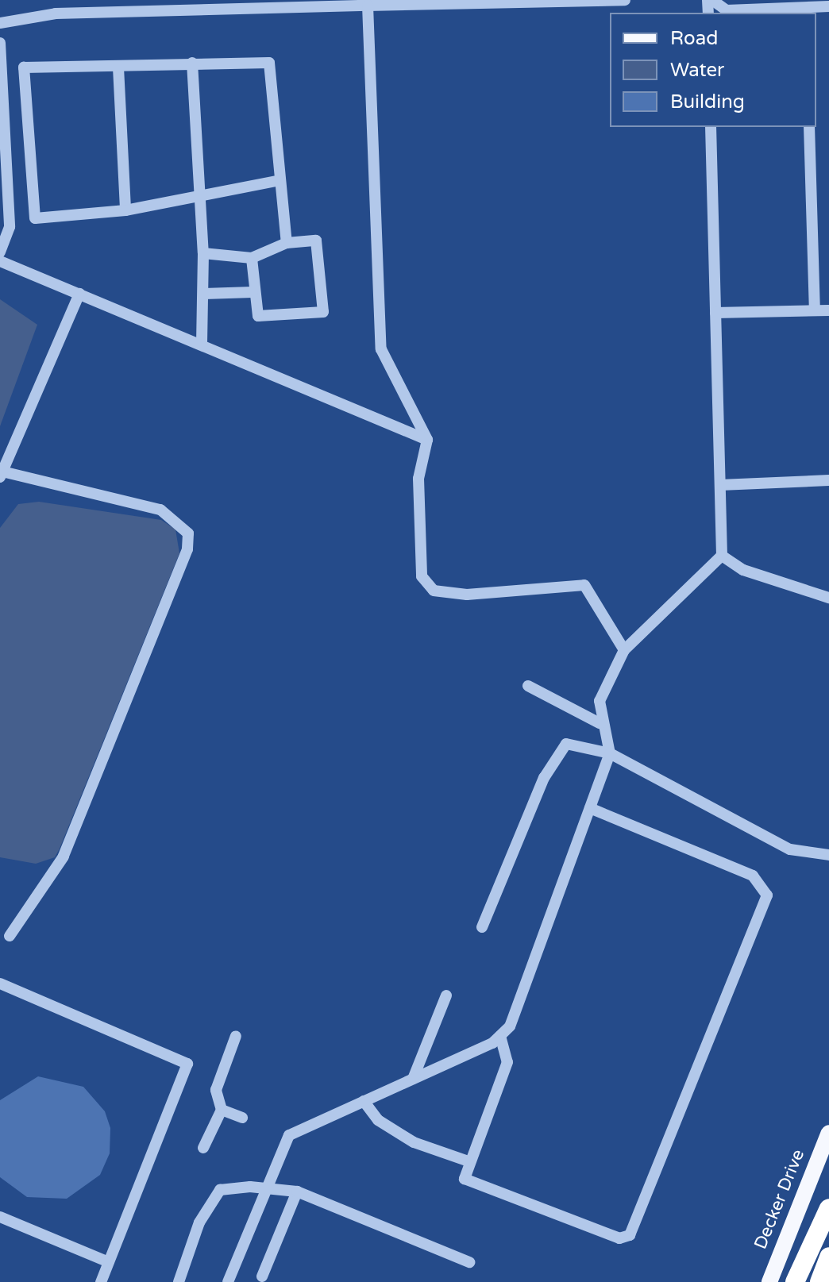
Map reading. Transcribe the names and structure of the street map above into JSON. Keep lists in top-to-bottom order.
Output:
{
  "streets": {
    "main road": ["Decker Drive"]
  },
  "legend": ["Road", "Water", "Building"]
}
